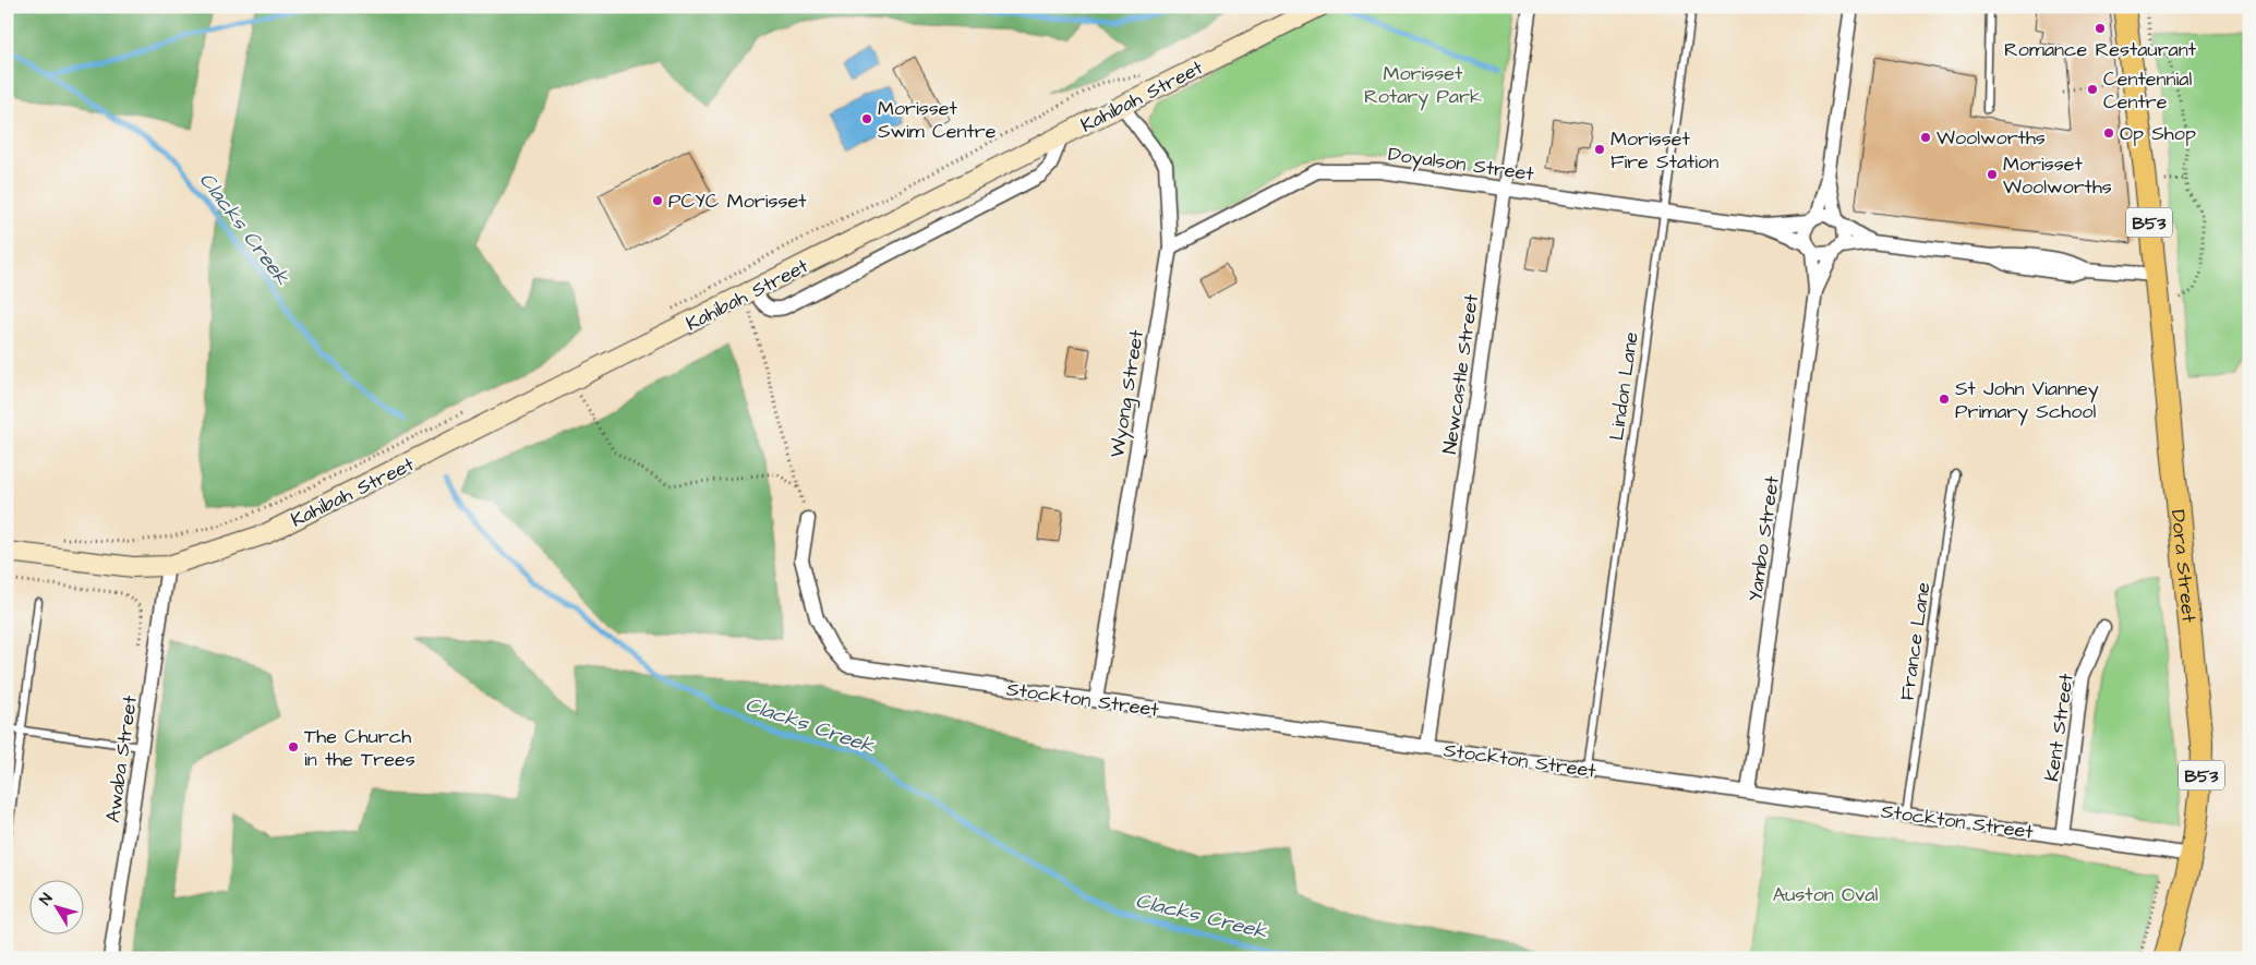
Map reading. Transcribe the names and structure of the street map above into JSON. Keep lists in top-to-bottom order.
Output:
{
  "streets": {
    "main road": ["B53", "Dora Street"],
    "street": [
      "Kahibah Street",
      "Doyalson Street",
      "Newcastle Street",
      "Wyong Street",
      "Yambo Street",
      "Stockton Street",
      "Kent Street",
      "Awaba Street"
    ],
    "lane": ["Lindon Lane", "France Lane"]
  },
  "crossings": [
    ["Kahibah Street", "Wyong Street"],
    ["Kahibah Street", "Awaba Street"],
    ["Doyalson Street", "Newcastle Street"],
    ["Doyalson Street", "Lindon Lane"],
    ["Doyalson Street", "Wyong Street"],
    ["Doyalson Street", "Yambo Street"],
    ["Doyalson Street", "Dora Street"],
    ["Newcastle Street", "Stockton Street"],
    ["Lindon Lane", "Stockton Street"],
    ["Wyong Street", "Stockton Street"],
    ["Yambo Street", "Stockton Street"],
    ["Dora Street", "Stockton Street"],
    ["France Lane", "Stockton Street"],
    ["Stockton Street", "Kent Street"]
  ],
  "water": ["Clacks Creek"],
  "parks": ["Morisset Rotary Park", "Auston Oval"],
  "places": [
    "Romance Restaurant",
    "Centennial Centre",
    "Morisset Swim Centre",
    "Op Shop",
    "Woolworths",
    "Morisset Fire Station",
    "Morisset Woolworths",
    "PCYC Morisset",
    "St John Vianney Primary School",
    "The Church in the Trees"
  ],
  "north": "top left"
}
